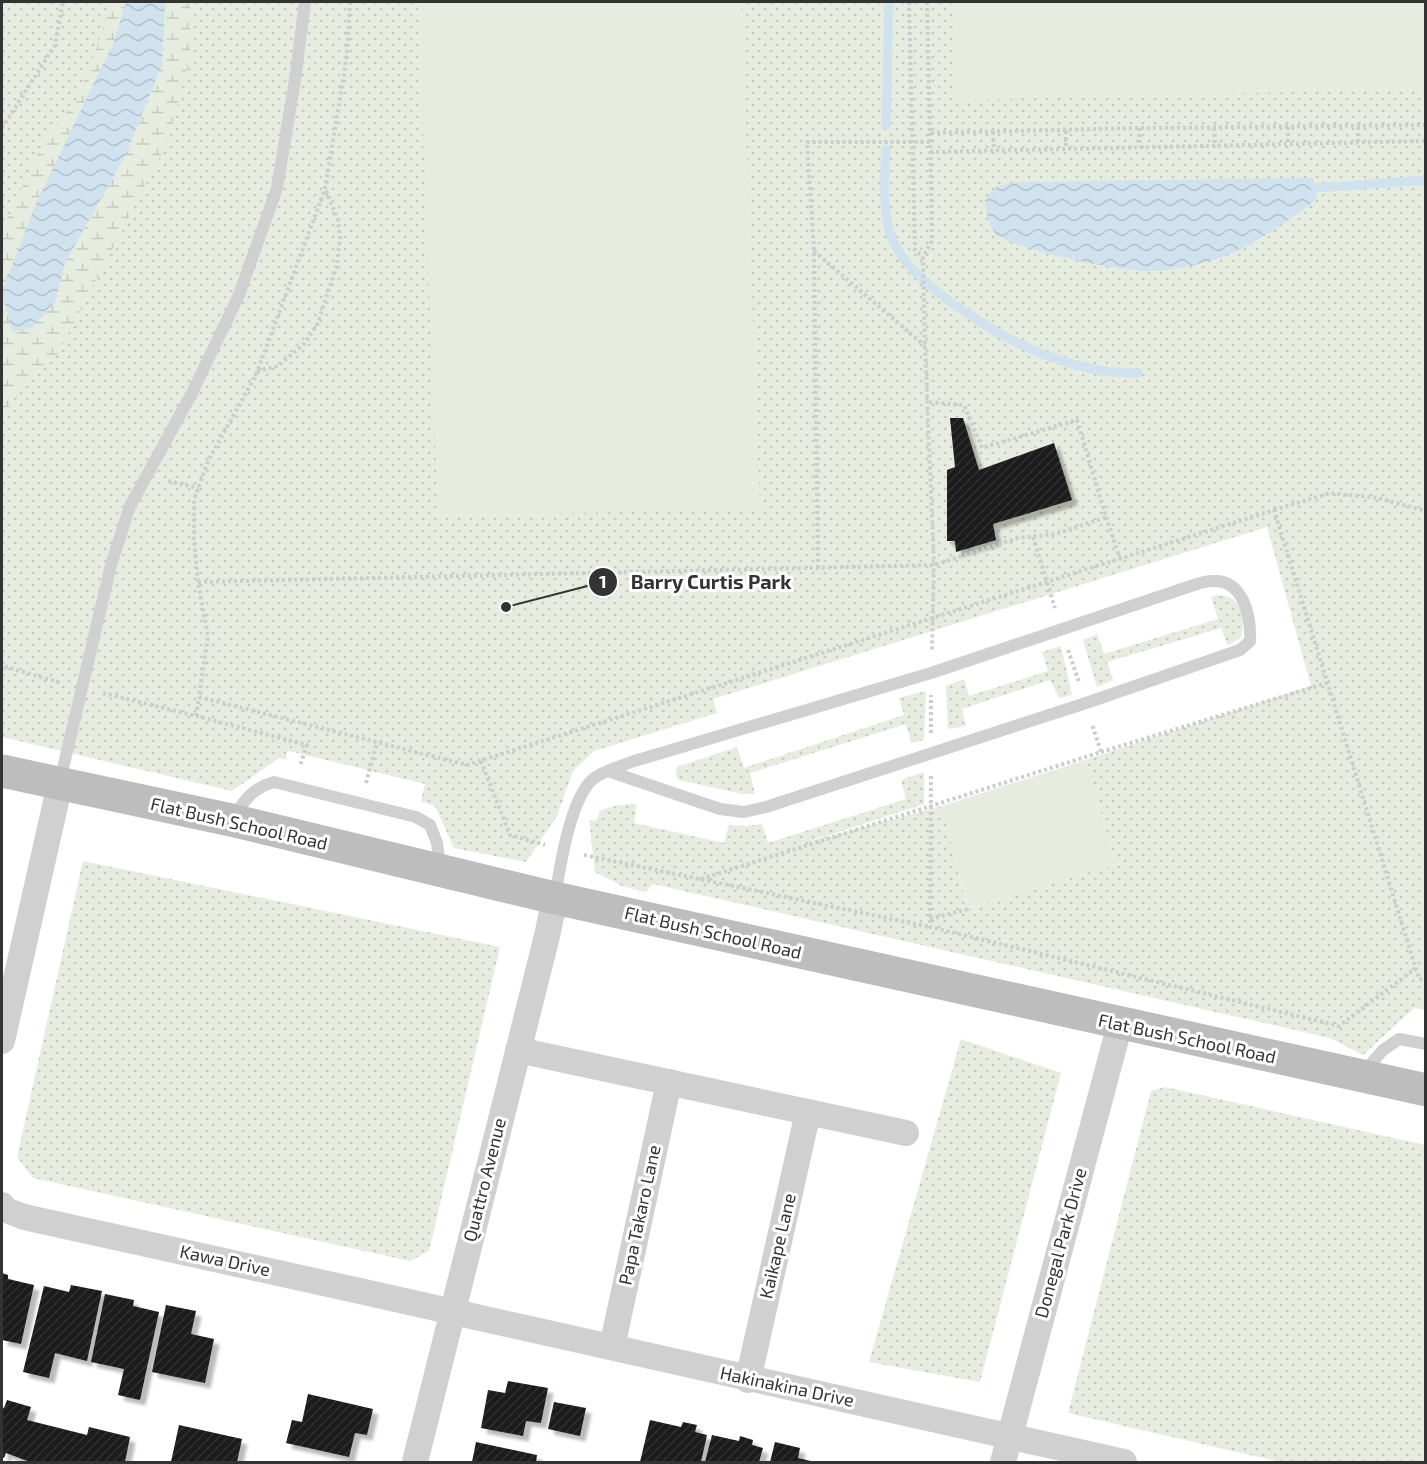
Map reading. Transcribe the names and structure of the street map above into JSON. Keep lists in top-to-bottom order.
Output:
{
  "streets": {
    "main road": ["Flat Bush School Road"],
    "street": [
      "Quattro Avenue",
      "Papa Takaro Lane",
      "Donegal Park Drive",
      "Kaikape Lane",
      "Kawa Drive",
      "Hakinakina Drive"
    ]
  },
  "crossings": [
    ["Flat Bush School Road", "Quattro Avenue"],
    ["Flat Bush School Road", "Donegal Park Drive"],
    ["Quattro Avenue", "Kawa Drive"],
    ["Quattro Avenue", "Hakinakina Drive"],
    ["Papa Takaro Lane", "Hakinakina Drive"],
    ["Donegal Park Drive", "Hakinakina Drive"],
    ["Kaikape Lane", "Hakinakina Drive"],
    ["Kawa Drive", "Hakinakina Drive"]
  ],
  "places": ["Barry Curtis Park"]
}
